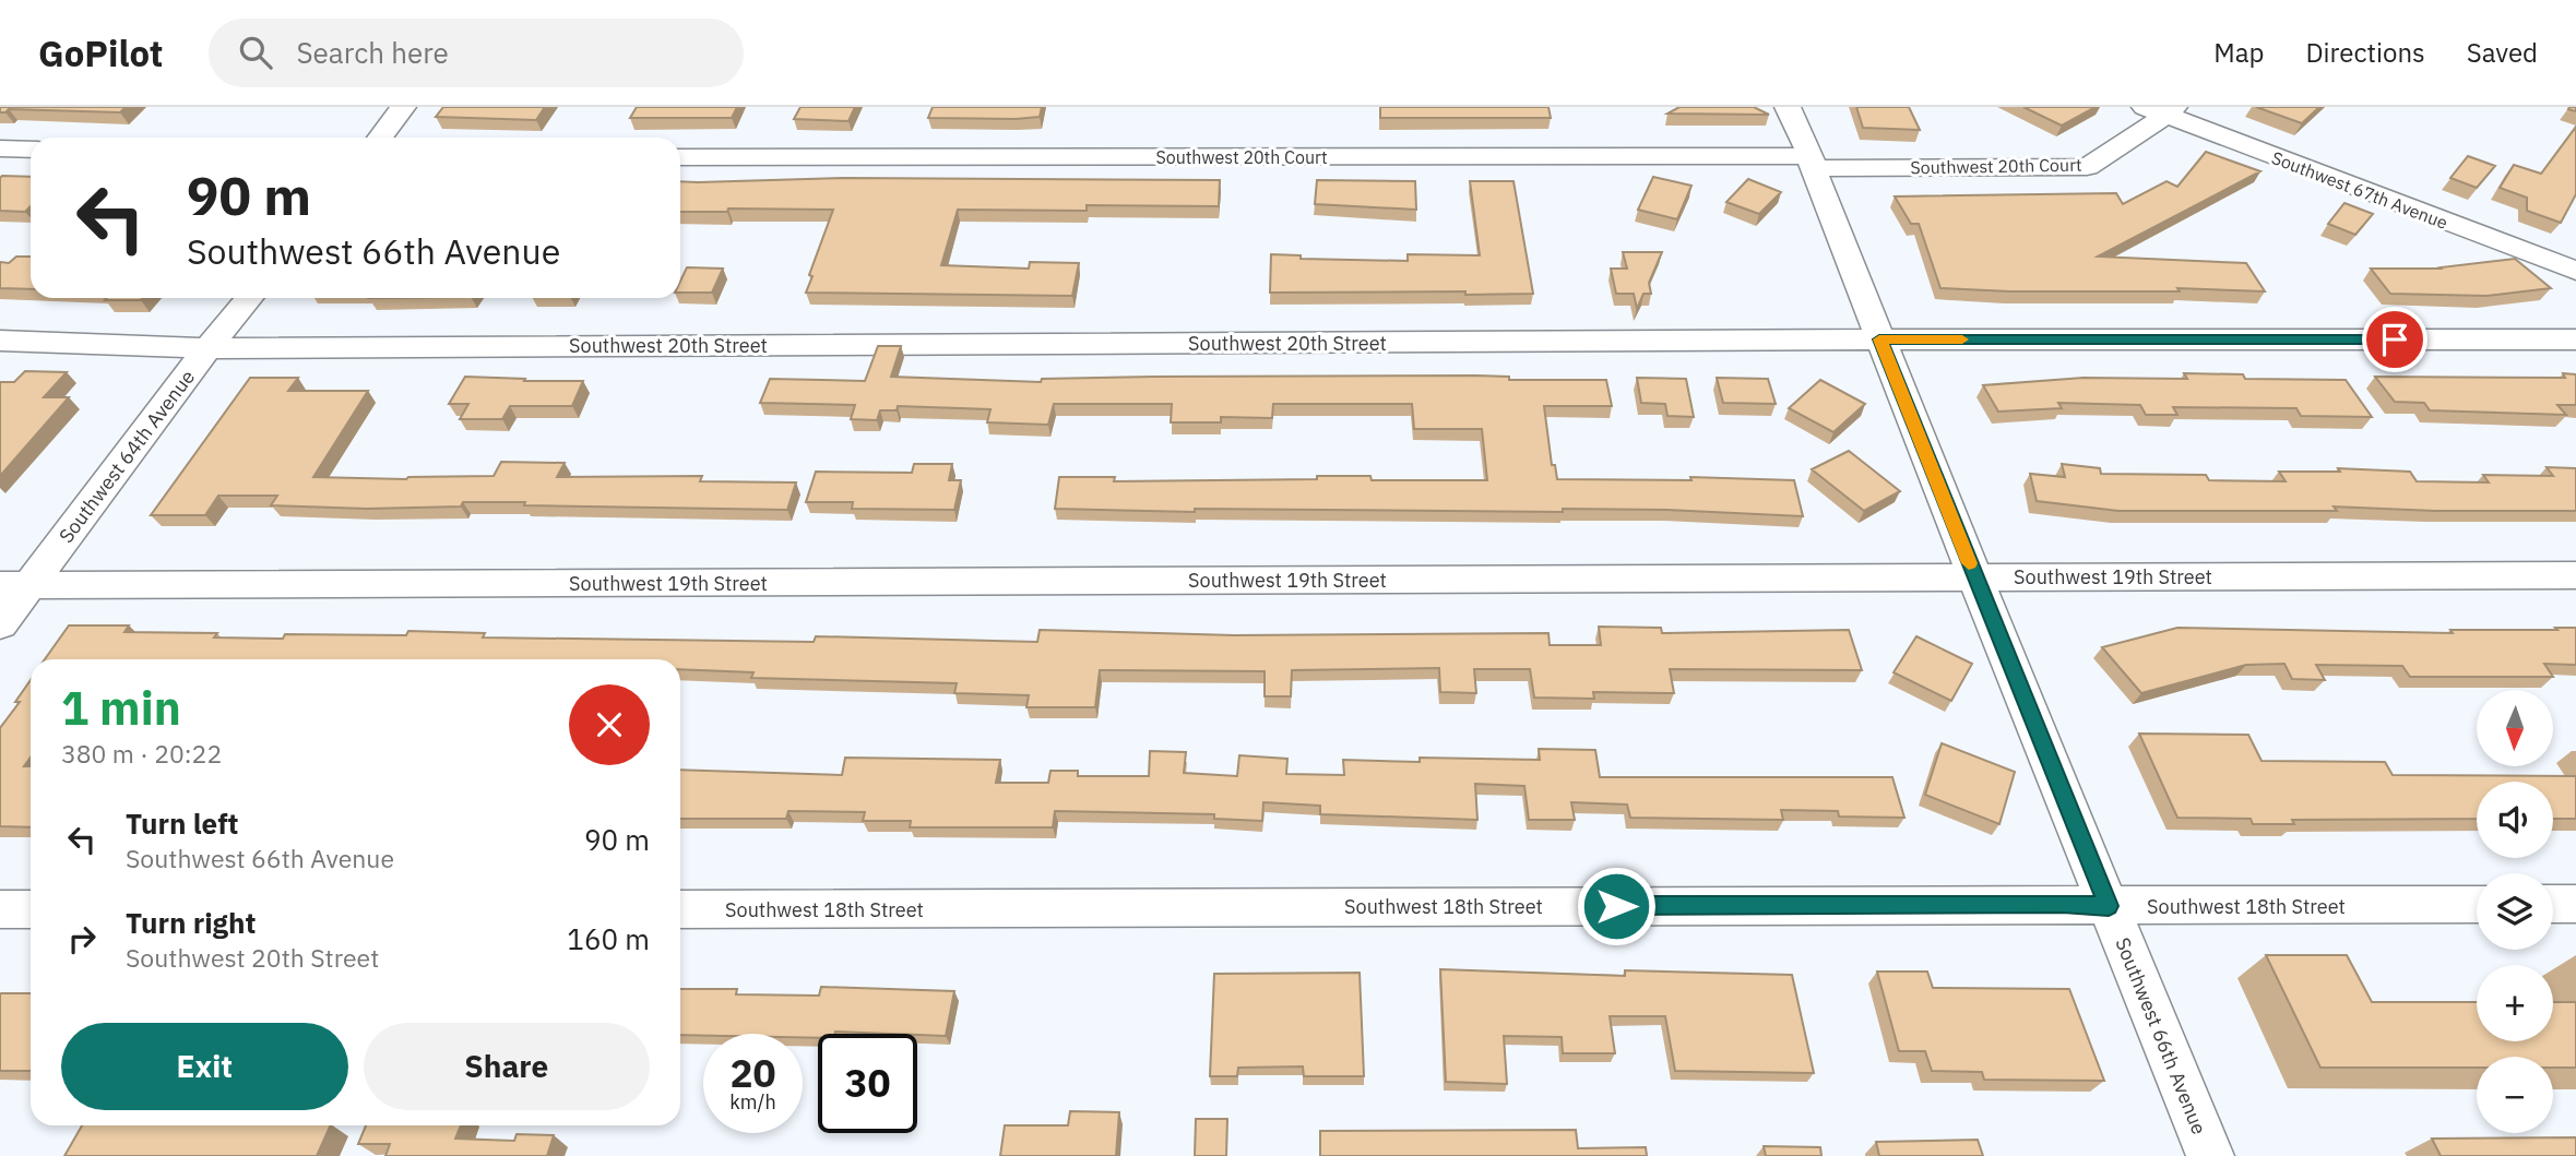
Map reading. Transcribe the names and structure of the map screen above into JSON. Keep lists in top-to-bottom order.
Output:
{
  "streets": {
    "street": [
      "Southwest 20th Court",
      "Southwest 67th Avenue",
      "Southwest 20th Street",
      "Southwest 64th Avenue",
      "Southwest 19th Street",
      "Southwest 18th Street",
      "Southwest 66th Avenue"
    ]
  },
  "crossings": [
    ["Southwest 20th Court", "Southwest 67th Avenue"],
    ["Southwest 20th Court", "Southwest 66th Avenue"],
    ["Southwest 20th Street", "Southwest 64th Avenue"],
    ["Southwest 20th Street", "Southwest 66th Avenue"],
    ["Southwest 64th Avenue", "Southwest 19th Street"],
    ["Southwest 19th Street", "Southwest 66th Avenue"],
    ["Southwest 18th Street", "Southwest 66th Avenue"]
  ],
  "north": "bottom",
  "page": {
    "header": "GoPilot",
    "search": "Search here",
    "nav": ["Map", "Directions", "Saved"],
    "turn": ["90 m", "Southwest 66th Avenue"],
    "heading": ["1 min", "380 m · 20:22"],
    "map_buttons": ["+", "−"],
    "list": [
      {
        "name": "Turn left",
        "note": "Southwest 66th Avenue",
        "value": "90 m"
      },
      {
        "name": "Turn right",
        "note": "Southwest 20th Street",
        "value": "160 m"
      }
    ],
    "buttons": ["Exit", "Share"],
    "speed": "20 km/h",
    "limit": "30"
  }
}
